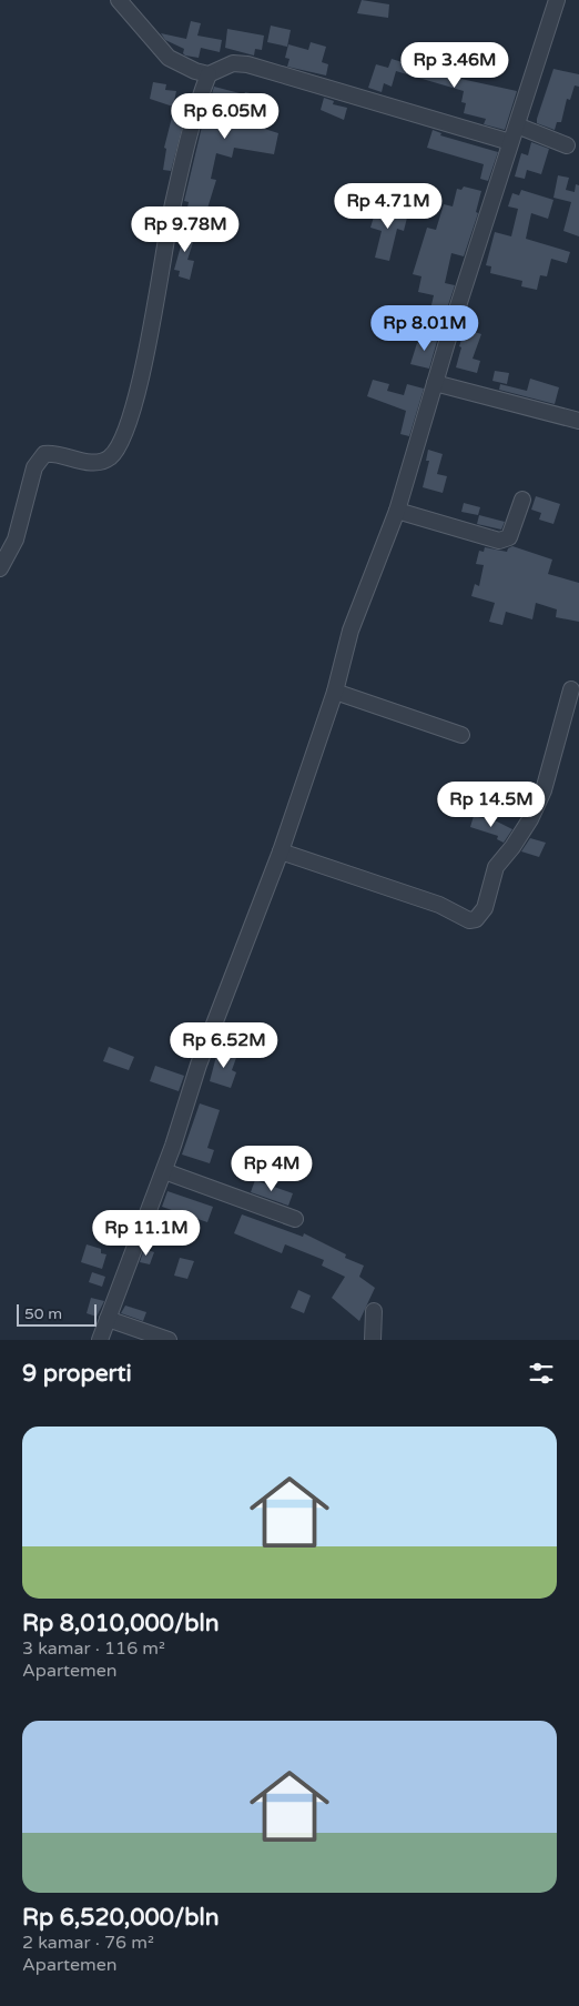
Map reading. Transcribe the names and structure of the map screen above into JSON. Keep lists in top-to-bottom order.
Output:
{
  "scale_bar": "50 m",
  "page": {
    "price": [
      "Rp 3.46M",
      "Rp 6.05M",
      "Rp 4.71M",
      "Rp 9.78M",
      "Rp 8.01M",
      "Rp 14.5M",
      "Rp 6.52M",
      "Rp 4M",
      "Rp 11.1M"
    ],
    "scale": "50 m",
    "heading": "9 properti",
    "list": [
      {
        "name": "Rp 8,010,000/bln",
        "note": "3 kamar · 116 m² · Apartemen"
      },
      {
        "name": "Rp 6,520,000/bln",
        "note": "2 kamar · 76 m² · Apartemen"
      }
    ]
  }
}
